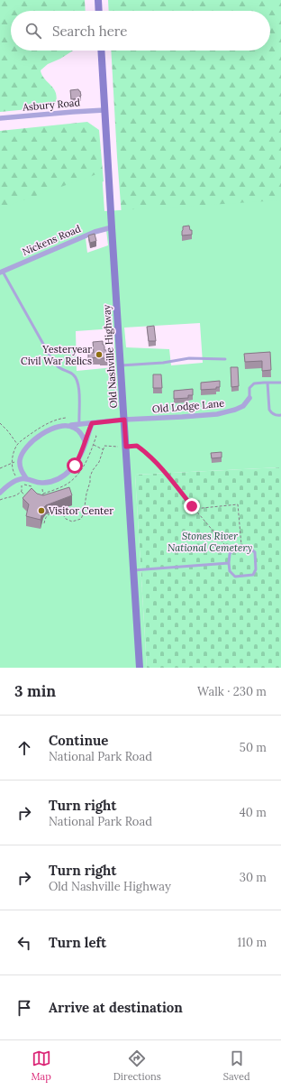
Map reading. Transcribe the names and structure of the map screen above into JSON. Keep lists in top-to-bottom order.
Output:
{
  "streets": {
    "main road": ["Old Nashville Highway"],
    "street": ["Asbury Road", "Nickens Road", "Old Lodge Lane"]
  },
  "crossings": [
    ["Asbury Road", "Old Nashville Highway"],
    ["Nickens Road", "Old Nashville Highway"],
    ["Old Nashville Highway", "Old Lodge Lane"]
  ],
  "parks": ["Stones River National Cemetery"],
  "places": ["Yesteryear Civil War Relics", "Visitor Center"],
  "page": {
    "search": "Search here",
    "heading": ["3 min", "Walk · 230 m"],
    "list": [
      ["Continue", "National Park Road", "50 m"],
      ["Turn right", "National Park Road", "40 m"],
      ["Turn right", "Old Nashville Highway", "30 m"],
      ["Turn left", "110 m"],
      "Arrive at destination"
    ],
    "nav": ["Map", "Directions", "Saved"]
  }
}
